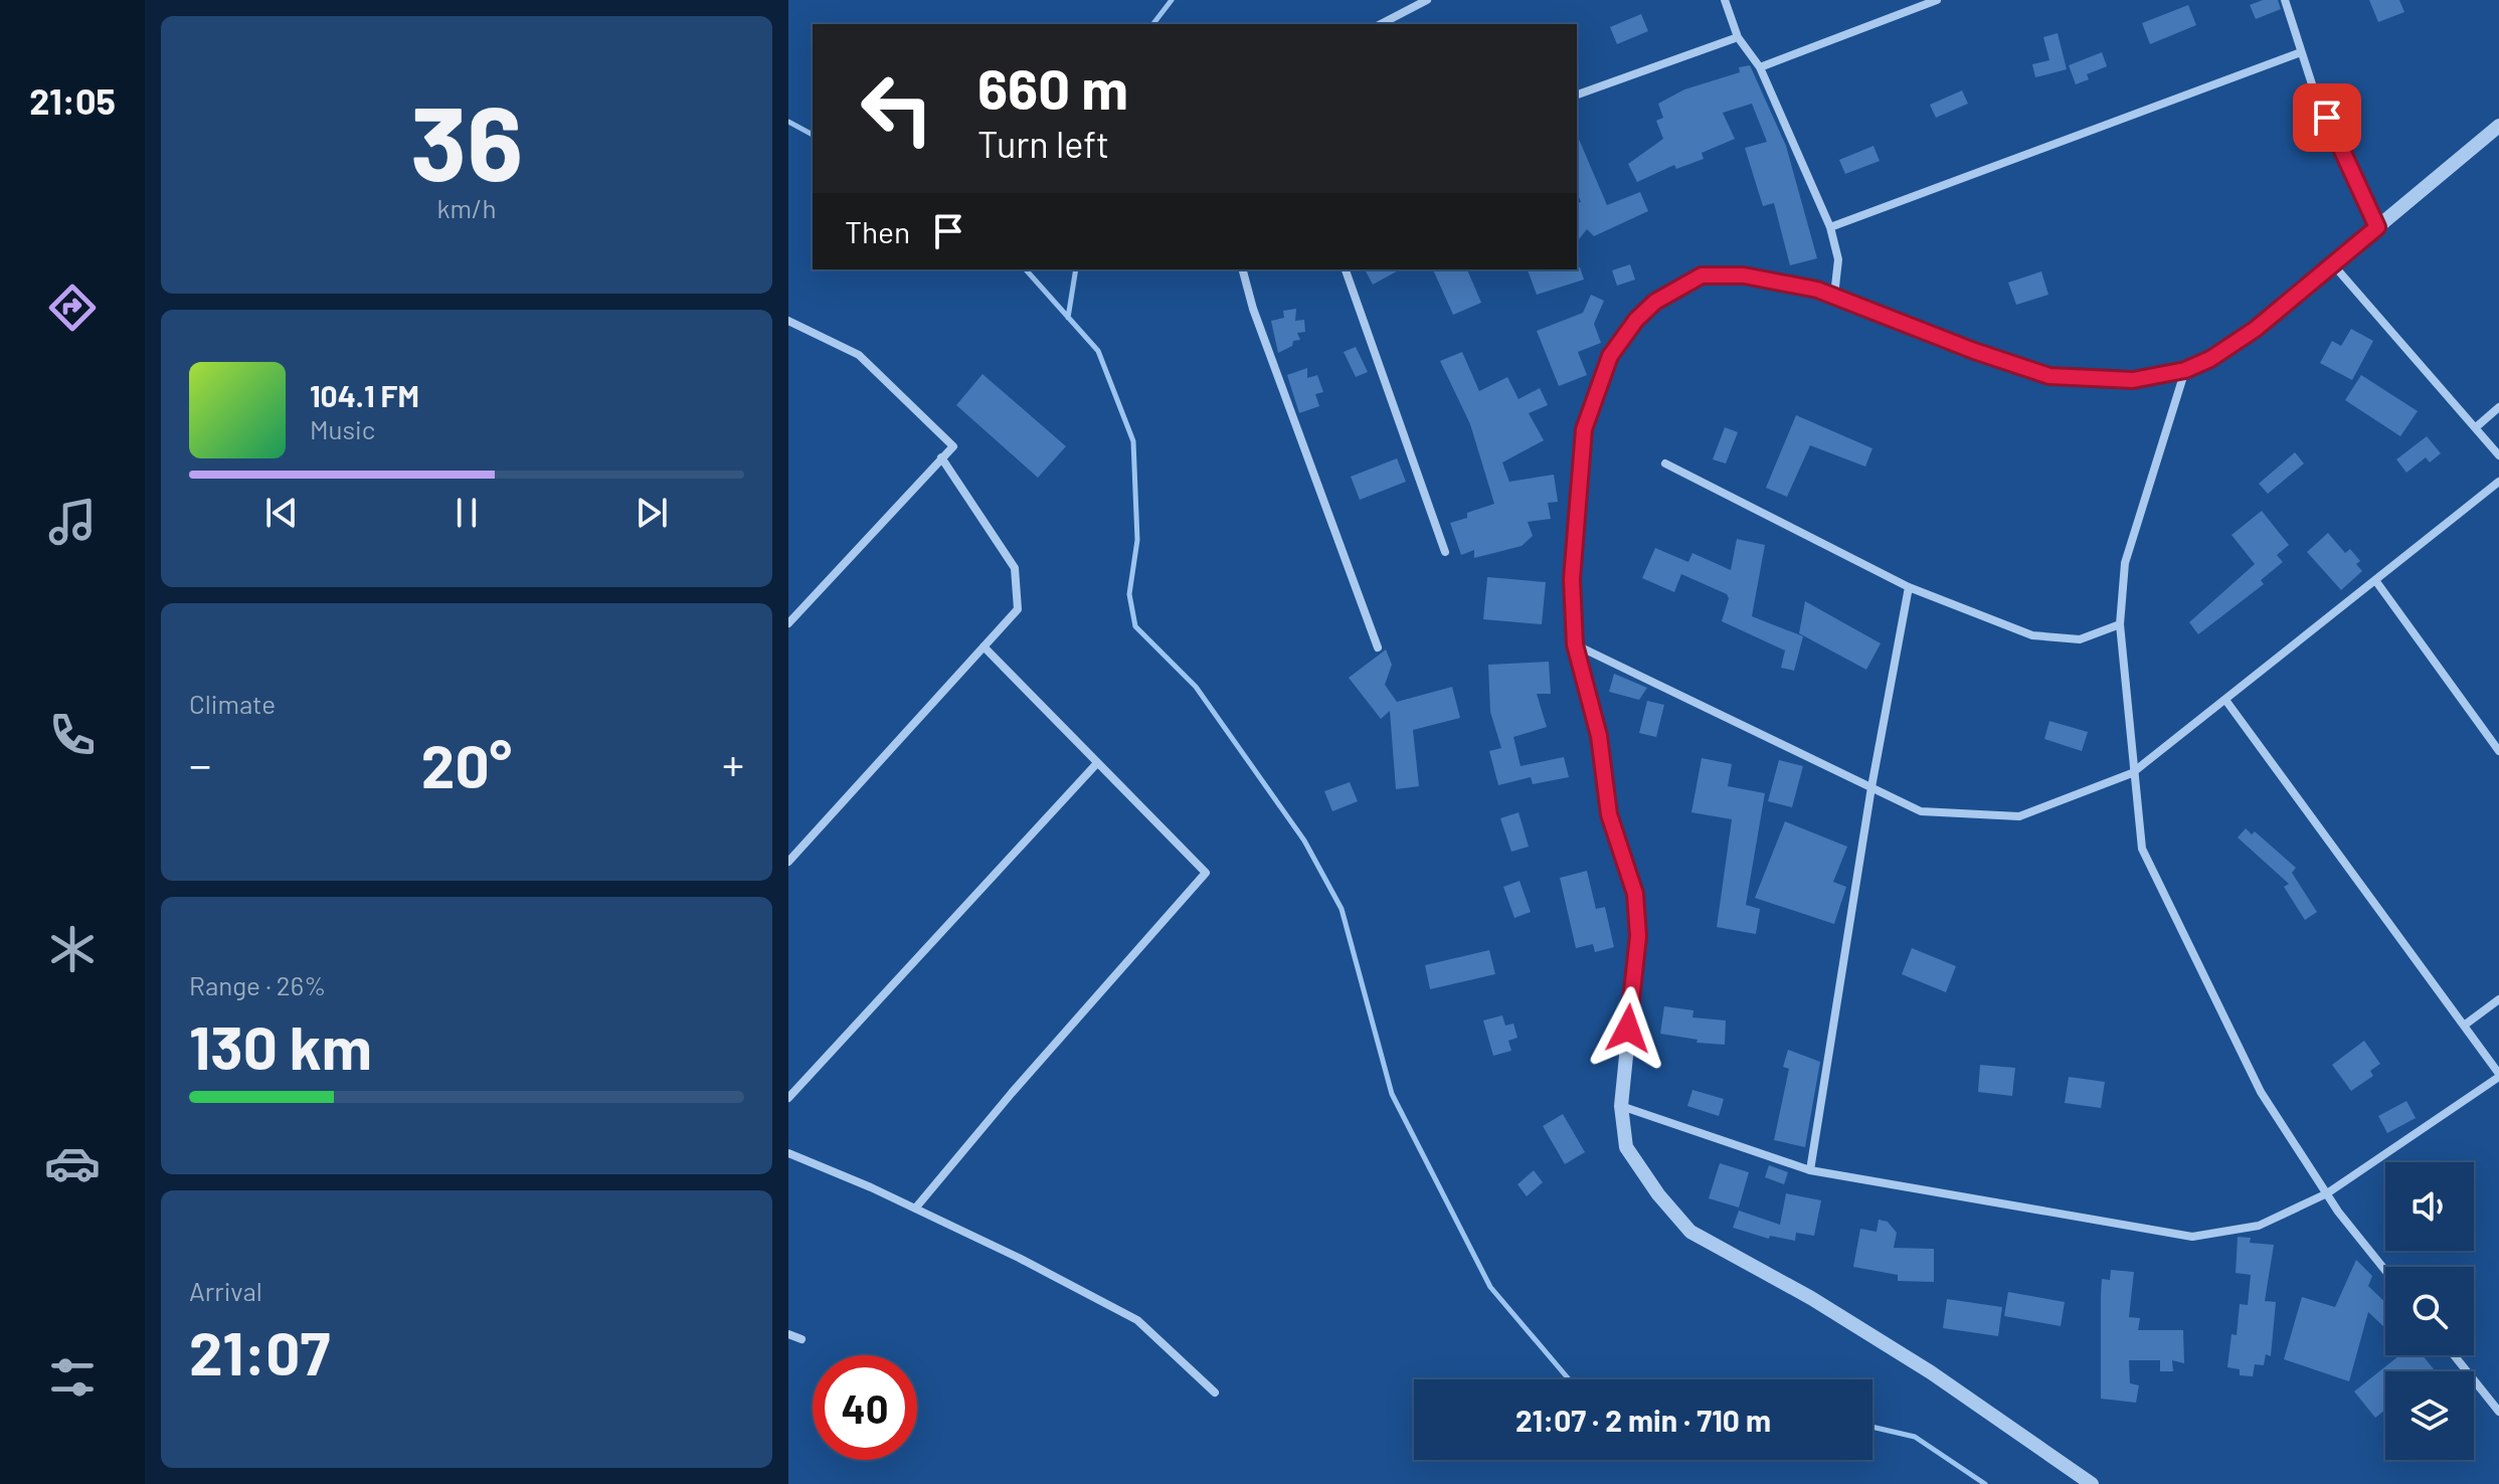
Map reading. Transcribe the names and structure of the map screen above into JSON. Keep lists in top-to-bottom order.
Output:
{
  "page": {
    "tabs": "21:05",
    "tile": [
      ["36", "km/h"],
      "Climate",
      ["Range · 26%", "130 km"],
      ["Arrival", "21:07"]
    ],
    "turn": ["660 m", "Turn left"],
    "then": "Then",
    "song": ["104.1 FM", "Music"],
    "heat": ["−", "20°", "+"],
    "limit": "40",
    "trip": "21:07 · 2 min · 710 m"
  }
}
